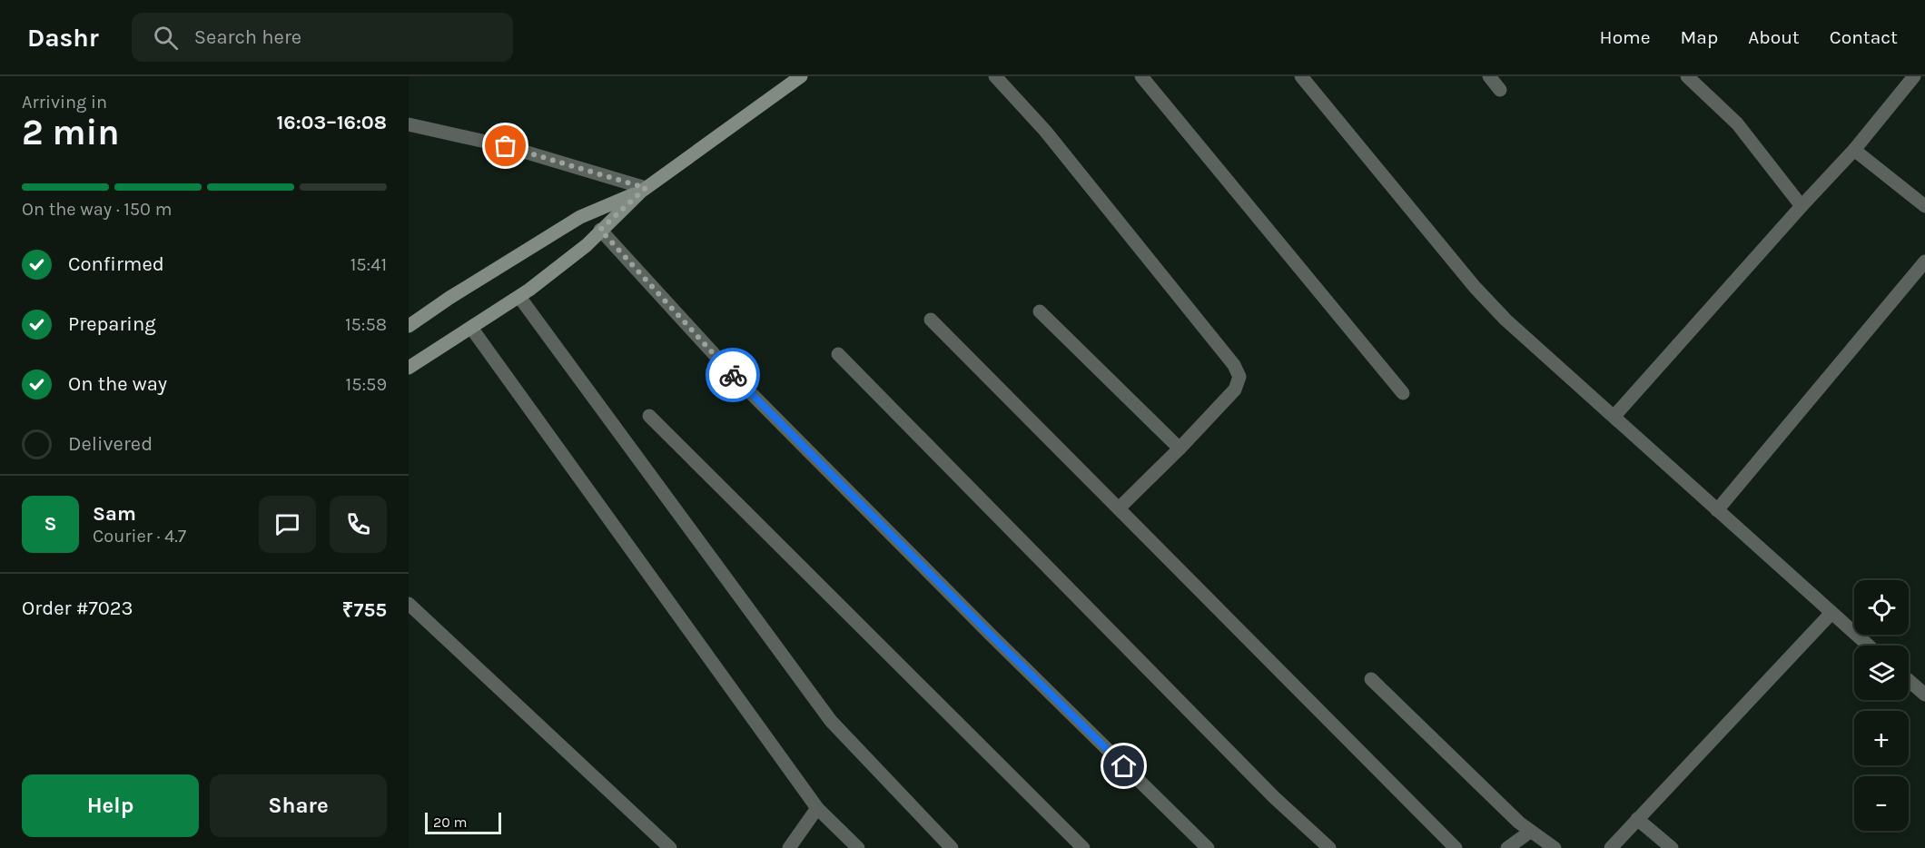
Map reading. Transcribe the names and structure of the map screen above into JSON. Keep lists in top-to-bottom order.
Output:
{
  "scale_bar": "20 m",
  "page": {
    "header": "Dashr",
    "search": "Search here",
    "nav": [
      "Home",
      "Map",
      "About",
      "Contact"
    ],
    "heading": ["2 min", "Arriving in", "16:03–16:08"],
    "panel": [
      "Sam",
      "Courier · 4.7",
      "Order #7023",
      "₹755"
    ],
    "bar": "On the way · 150 m",
    "list": [
      ["Confirmed", "15:41"],
      ["Preparing", "15:58"],
      ["On the way", "15:59"],
      "Delivered"
    ],
    "round": "S",
    "map_buttons": ["+", "−"],
    "buttons": ["Help", "Share"],
    "scale": "20 m"
  }
}
